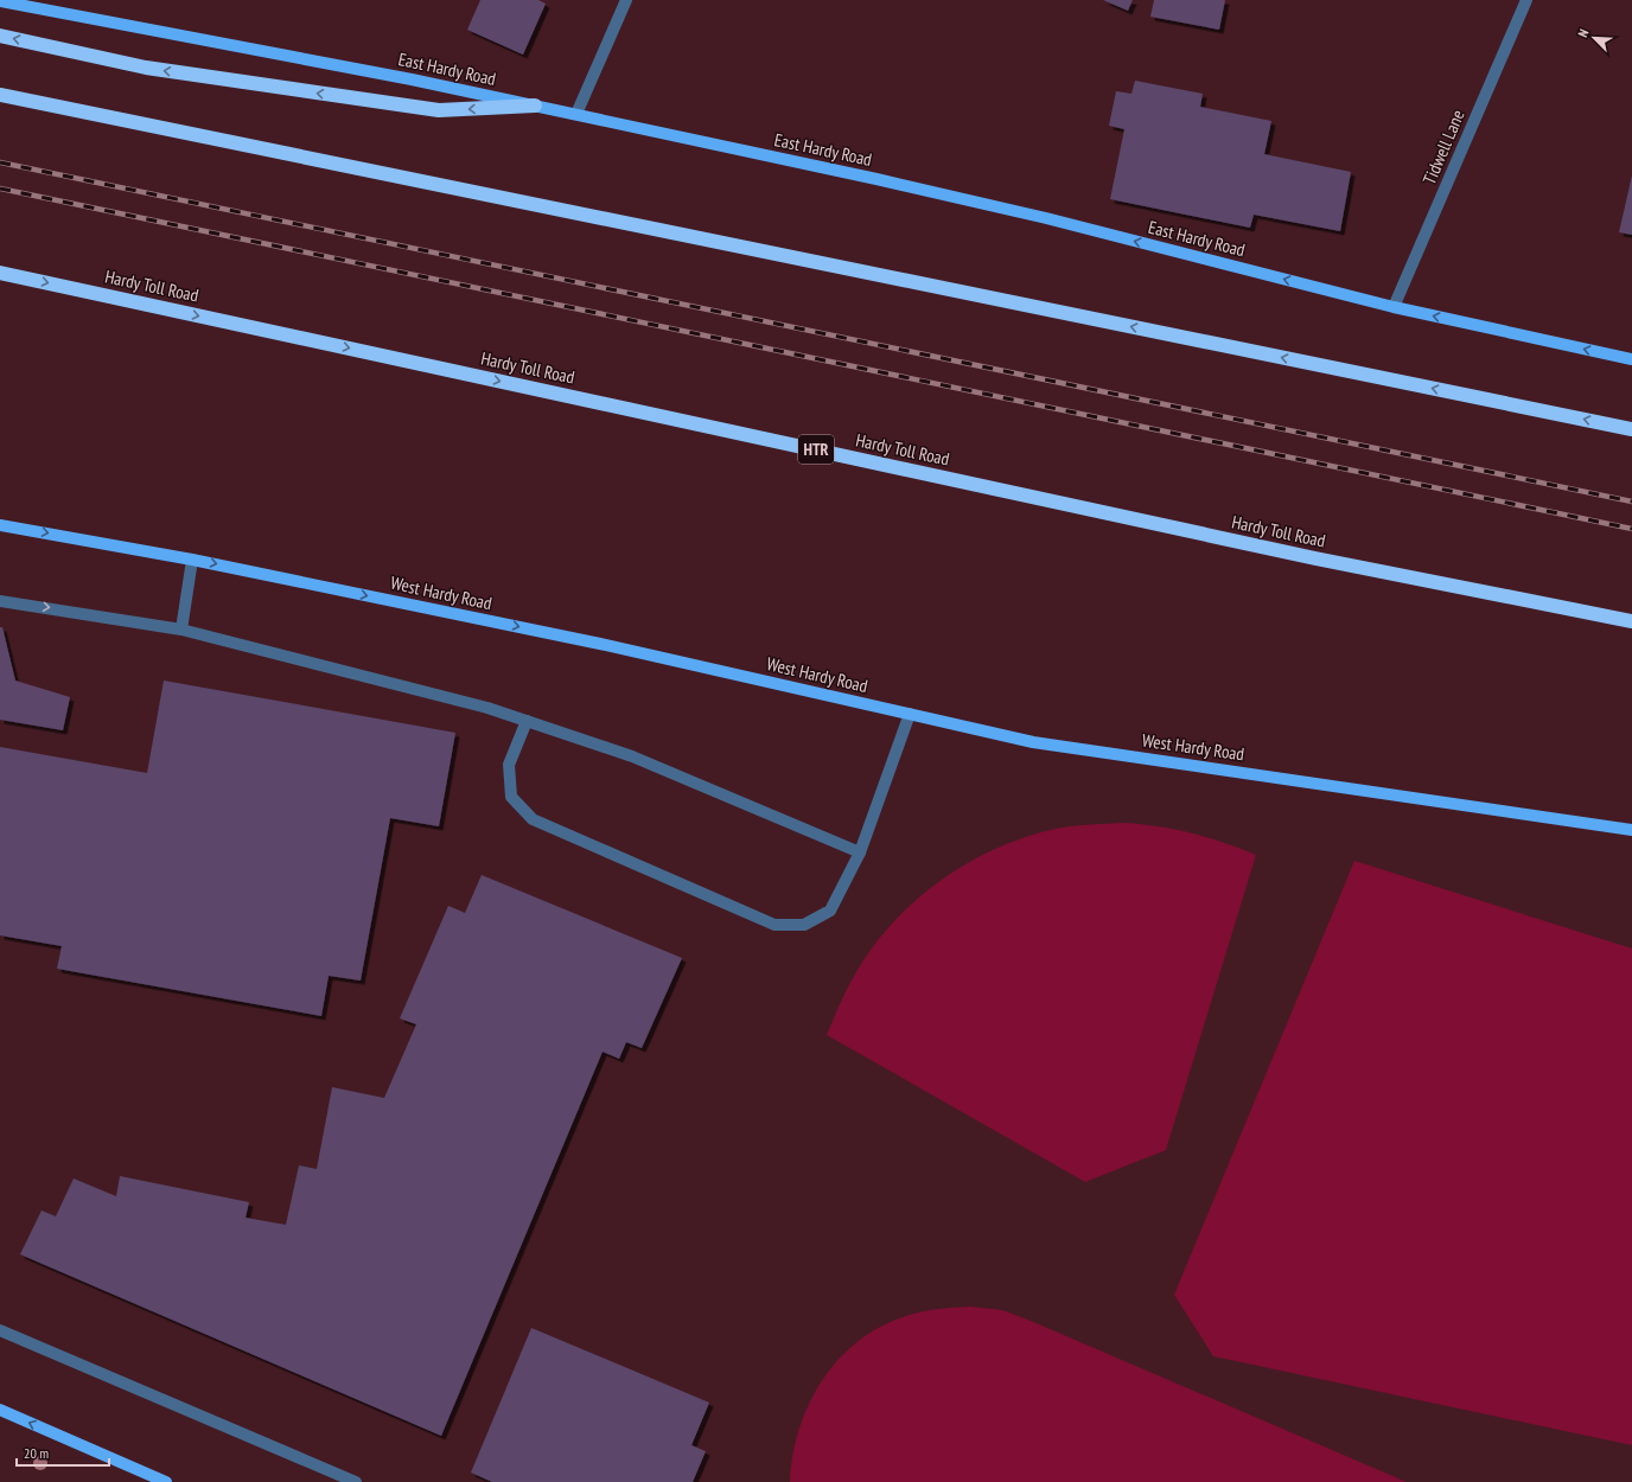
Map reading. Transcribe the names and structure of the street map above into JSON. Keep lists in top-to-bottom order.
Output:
{
  "streets": {
    "highway": ["Hardy Toll Road", "HTR"],
    "main road": ["East Hardy Road", "West Hardy Road"],
    "street": ["Tidwell Lane"]
  },
  "crossings": [
    ["East Hardy Road", "Tidwell Lane"]
  ],
  "one_way": ["East Hardy Road", "Hardy Toll Road", "West Hardy Road"],
  "scale_bar": "20 m",
  "north": "top left"
}
